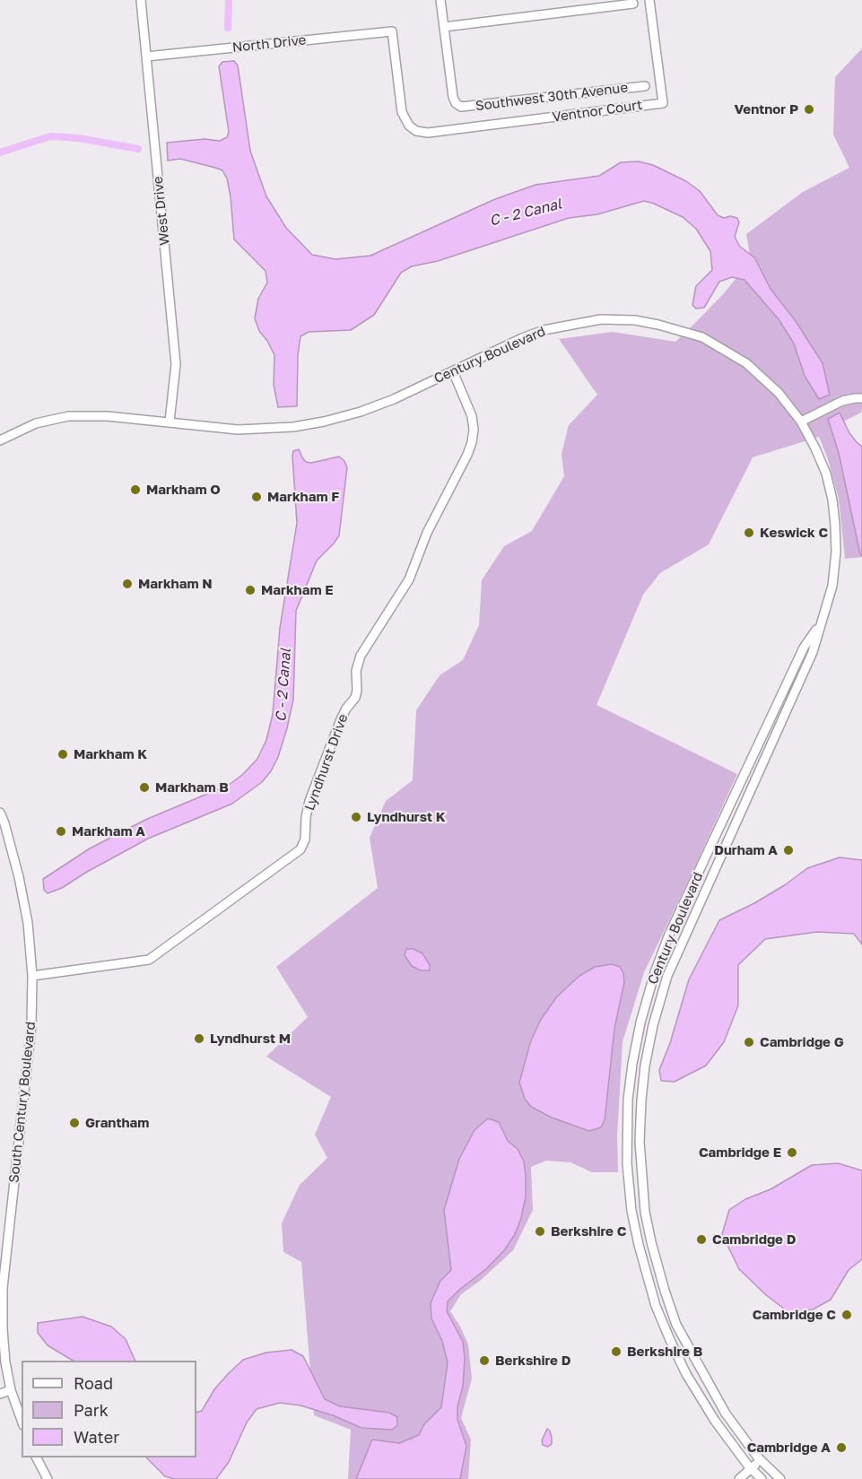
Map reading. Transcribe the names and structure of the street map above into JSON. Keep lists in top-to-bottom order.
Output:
{
  "streets": {
    "street": [
      "North Drive",
      "Southwest 30th Avenue",
      "Ventnor Court",
      "West Drive",
      "Century Boulevard",
      "Lyndhurst Drive",
      "South Century Boulevard"
    ]
  },
  "crossings": [
    ["North Drive", "Ventnor Court"],
    ["North Drive", "West Drive"],
    ["West Drive", "Century Boulevard"],
    ["Century Boulevard", "Lyndhurst Drive"],
    ["Lyndhurst Drive", "South Century Boulevard"]
  ],
  "water": ["C - 2 Canal"],
  "places": [
    "Ventnor P",
    "Markham O",
    "Markham F",
    "Keswick C",
    "Markham N",
    "Markham E",
    "Markham K",
    "Markham B",
    "Lyndhurst K",
    "Markham A",
    "Durham A",
    "Lyndhurst M",
    "Cambridge G",
    "Grantham",
    "Cambridge E",
    "Berkshire C",
    "Cambridge D",
    "Cambridge C",
    "Berkshire B",
    "Berkshire D",
    "Cambridge A"
  ],
  "legend": ["Road", "Park", "Water"]
}
